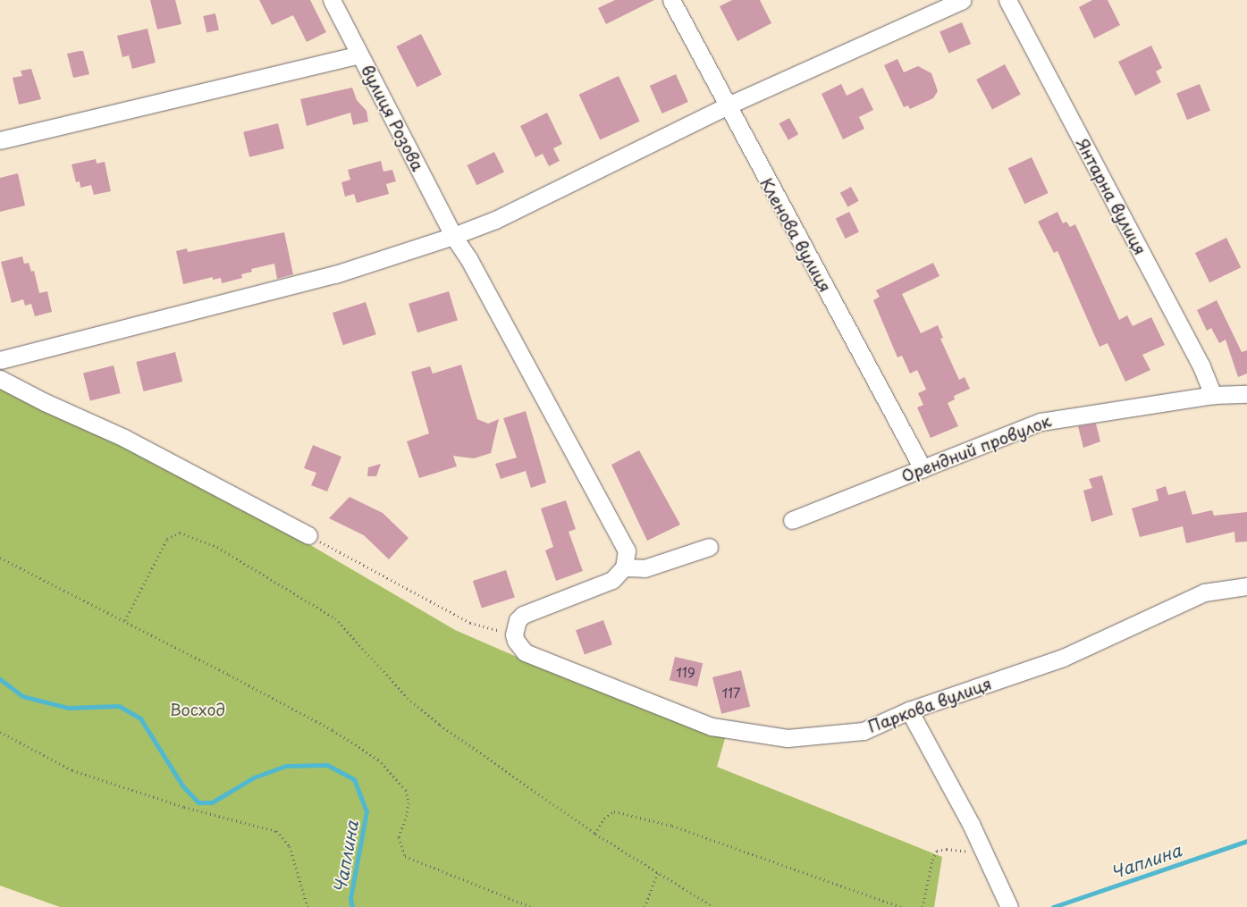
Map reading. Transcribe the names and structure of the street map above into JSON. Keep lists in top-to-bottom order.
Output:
{
  "streets": {
    "street": [
      "вулиця Розова",
      "Янтарна вулиця",
      "Кленова вулиця",
      "Орендний провулок",
      "Паркова вулиця"
    ]
  },
  "crossings": [
    ["Янтарна вулиця", "Орендний провулок"],
    ["Кленова вулиця", "Орендний провулок"]
  ],
  "water": ["Чаплина"],
  "parks": ["Восход"],
  "house_numbers": ["119", "117"]
}
